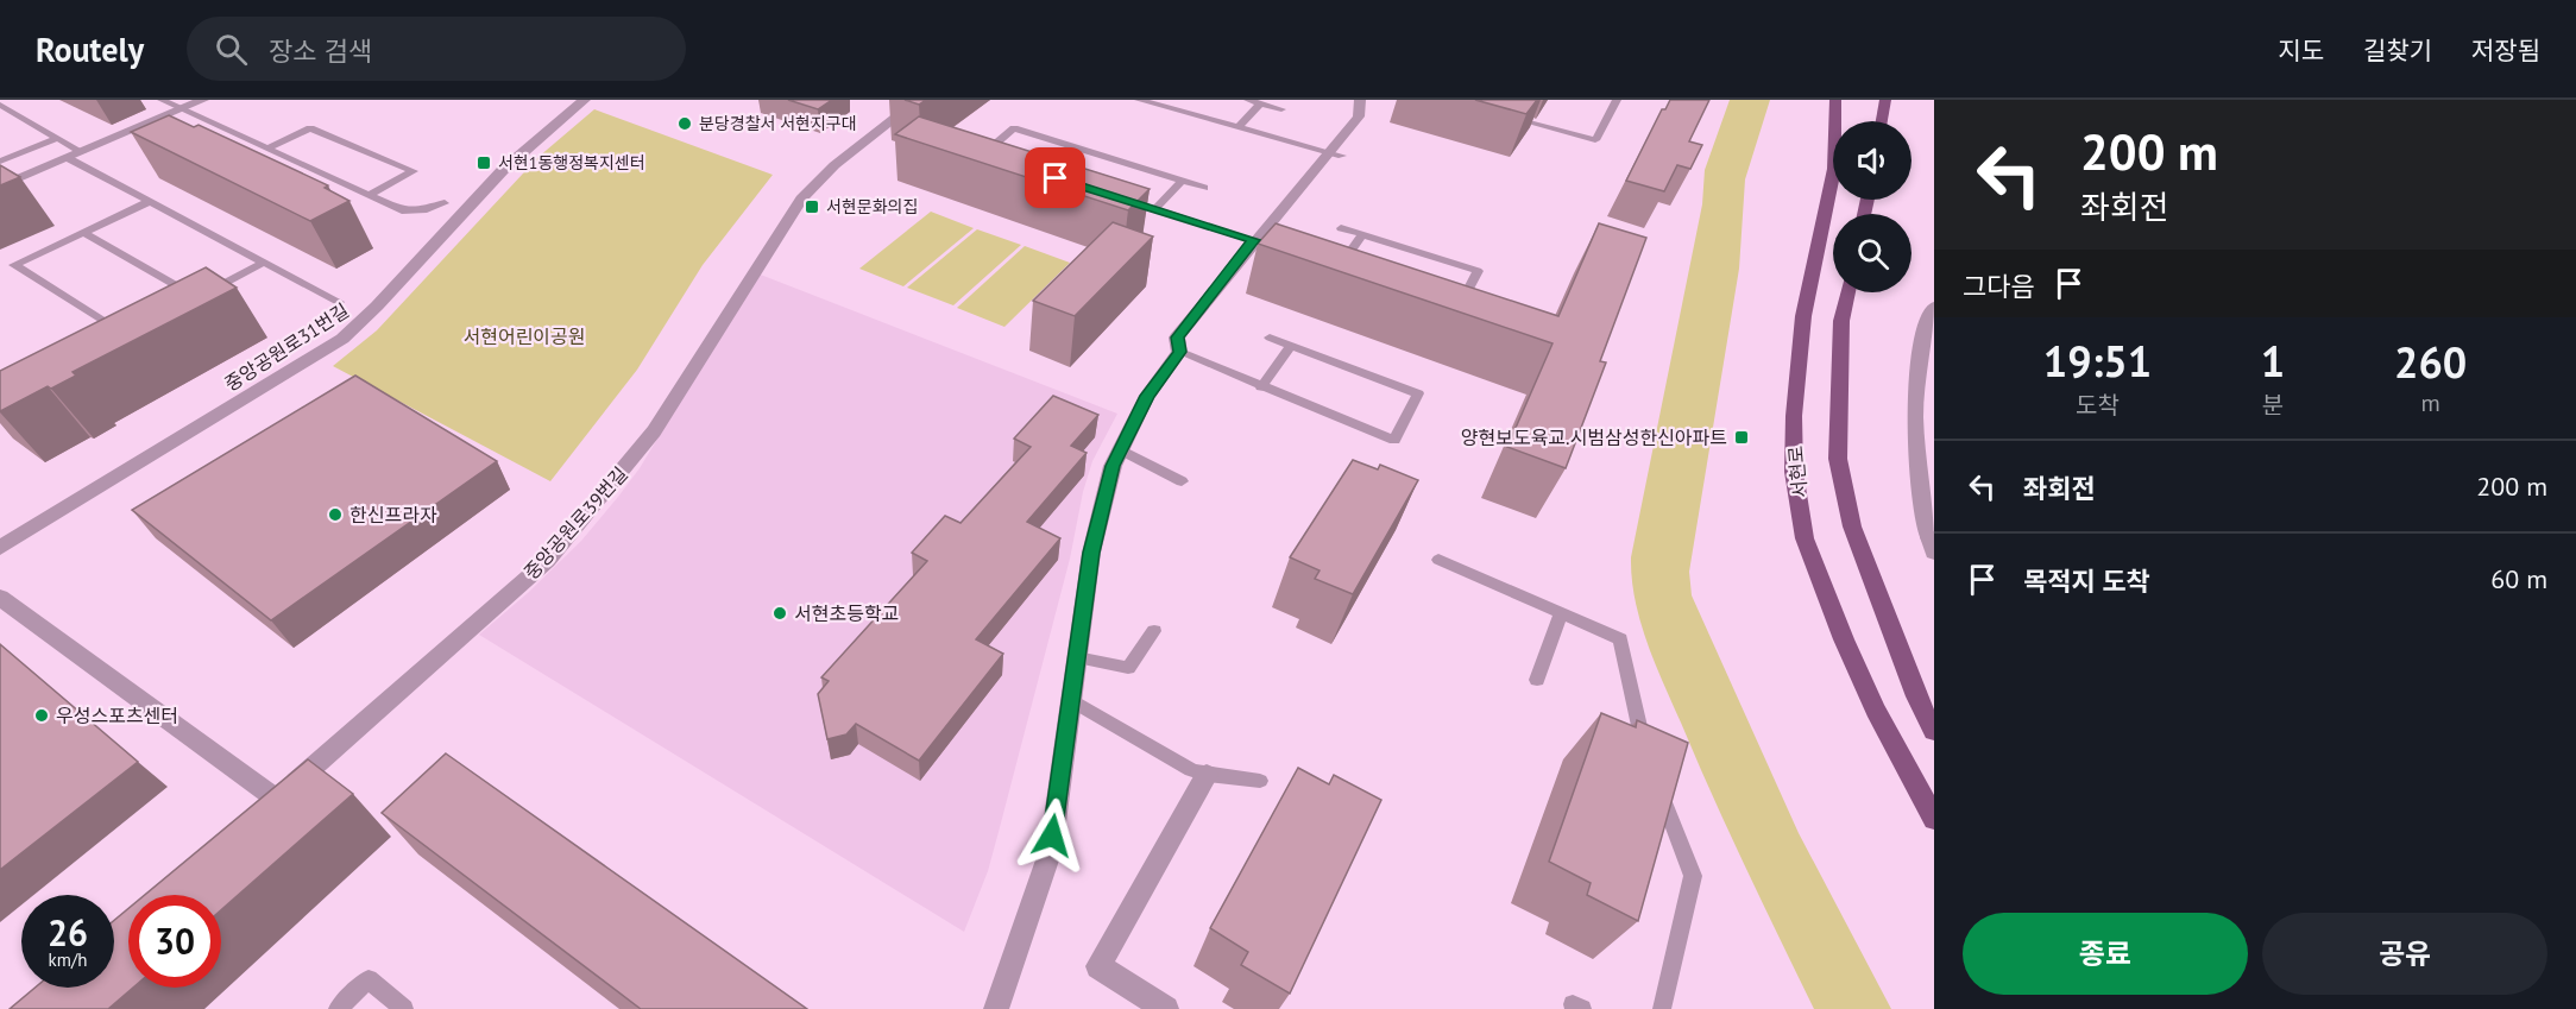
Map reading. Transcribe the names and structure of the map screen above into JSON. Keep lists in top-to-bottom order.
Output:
{
  "streets": {
    "main road": ["서현로"],
    "street": ["중앙공원로31번길", "중앙공원로39번길"]
  },
  "parks": ["서현어린이공원"],
  "places": {
    "other": [
      "분당경찰서 서현지구대",
      "한신프라자",
      "서현초등학교",
      "우성스포츠센터"
    ],
    "transit": ["서현1동행정복지센터", "서현문화의집", "양현보도육교.시범삼성한신아파트"]
  },
  "page": {
    "header": "Routely",
    "search": "장소 검색",
    "nav": ["지도", "길찾기", "저장됨"],
    "turn": ["200 m", "좌회전"],
    "then": "그다음",
    "eta": [
      "19:51",
      "도착",
      "1",
      "분",
      "260",
      "m"
    ],
    "list": [
      {
        "name": "좌회전",
        "value": "200 m"
      },
      {
        "name": "목적지 도착",
        "value": "60 m"
      }
    ],
    "speed": "26 km/h",
    "limit": "30",
    "buttons": ["종료", "공유"]
  }
}
